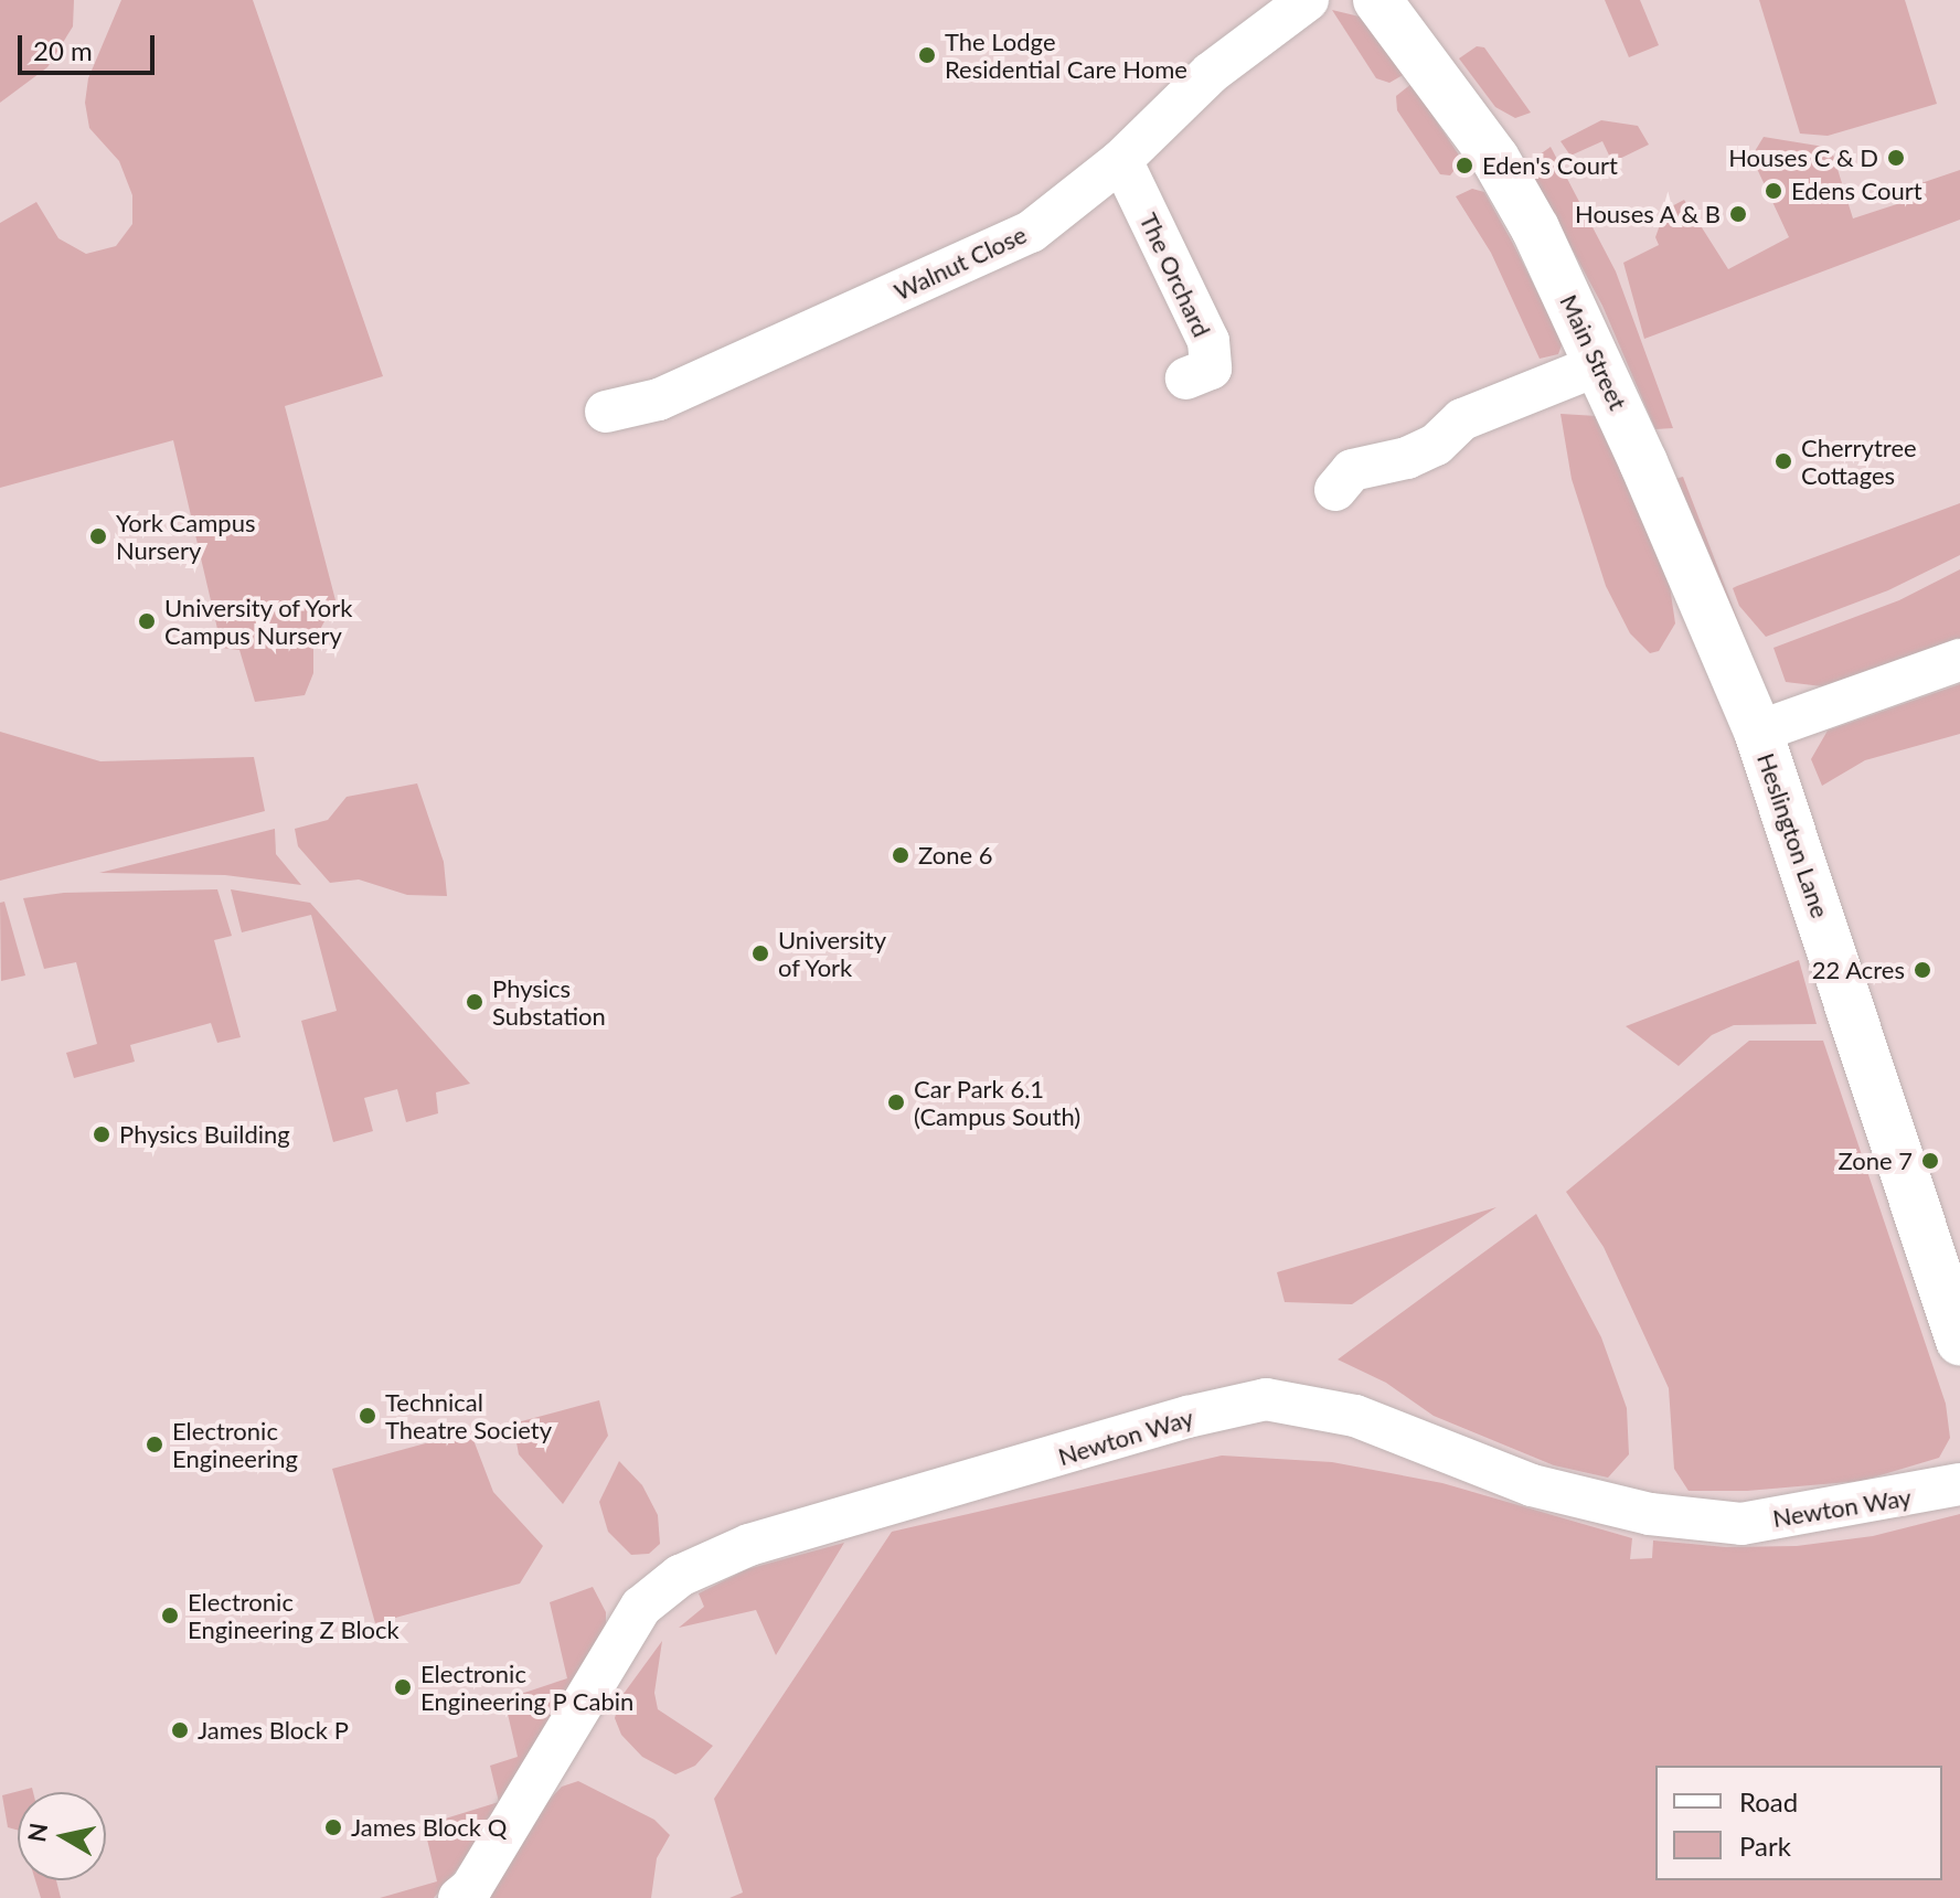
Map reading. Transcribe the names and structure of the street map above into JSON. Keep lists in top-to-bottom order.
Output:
{
  "streets": {
    "street": [
      "Walnut Close",
      "The Orchard",
      "Main Street",
      "Heslington Lane",
      "Newton Way"
    ]
  },
  "crossings": [
    ["Walnut Close", "The Orchard"],
    ["Main Street", "Heslington Lane"]
  ],
  "places": [
    "The Lodge Residential Care Home",
    "Houses C & D",
    "Eden's Court",
    "Edens Court",
    "Houses A & B",
    "Cherrytree Cottages",
    "York Campus Nursery",
    "University of York Campus Nursery",
    "Zone 6",
    "University of York",
    "22 Acres",
    "Physics Substation",
    "Car Park 6.1 (Campus South)",
    "Physics Building",
    "Zone 7",
    "Technical Theatre Society",
    "Electronic Engineering",
    "Electronic Engineering Z Block",
    "Electronic Engineering P Cabin",
    "James Block P",
    "James Block Q"
  ],
  "legend": ["Road", "Park"],
  "scale_bar": "20 m",
  "north": "left"
}
